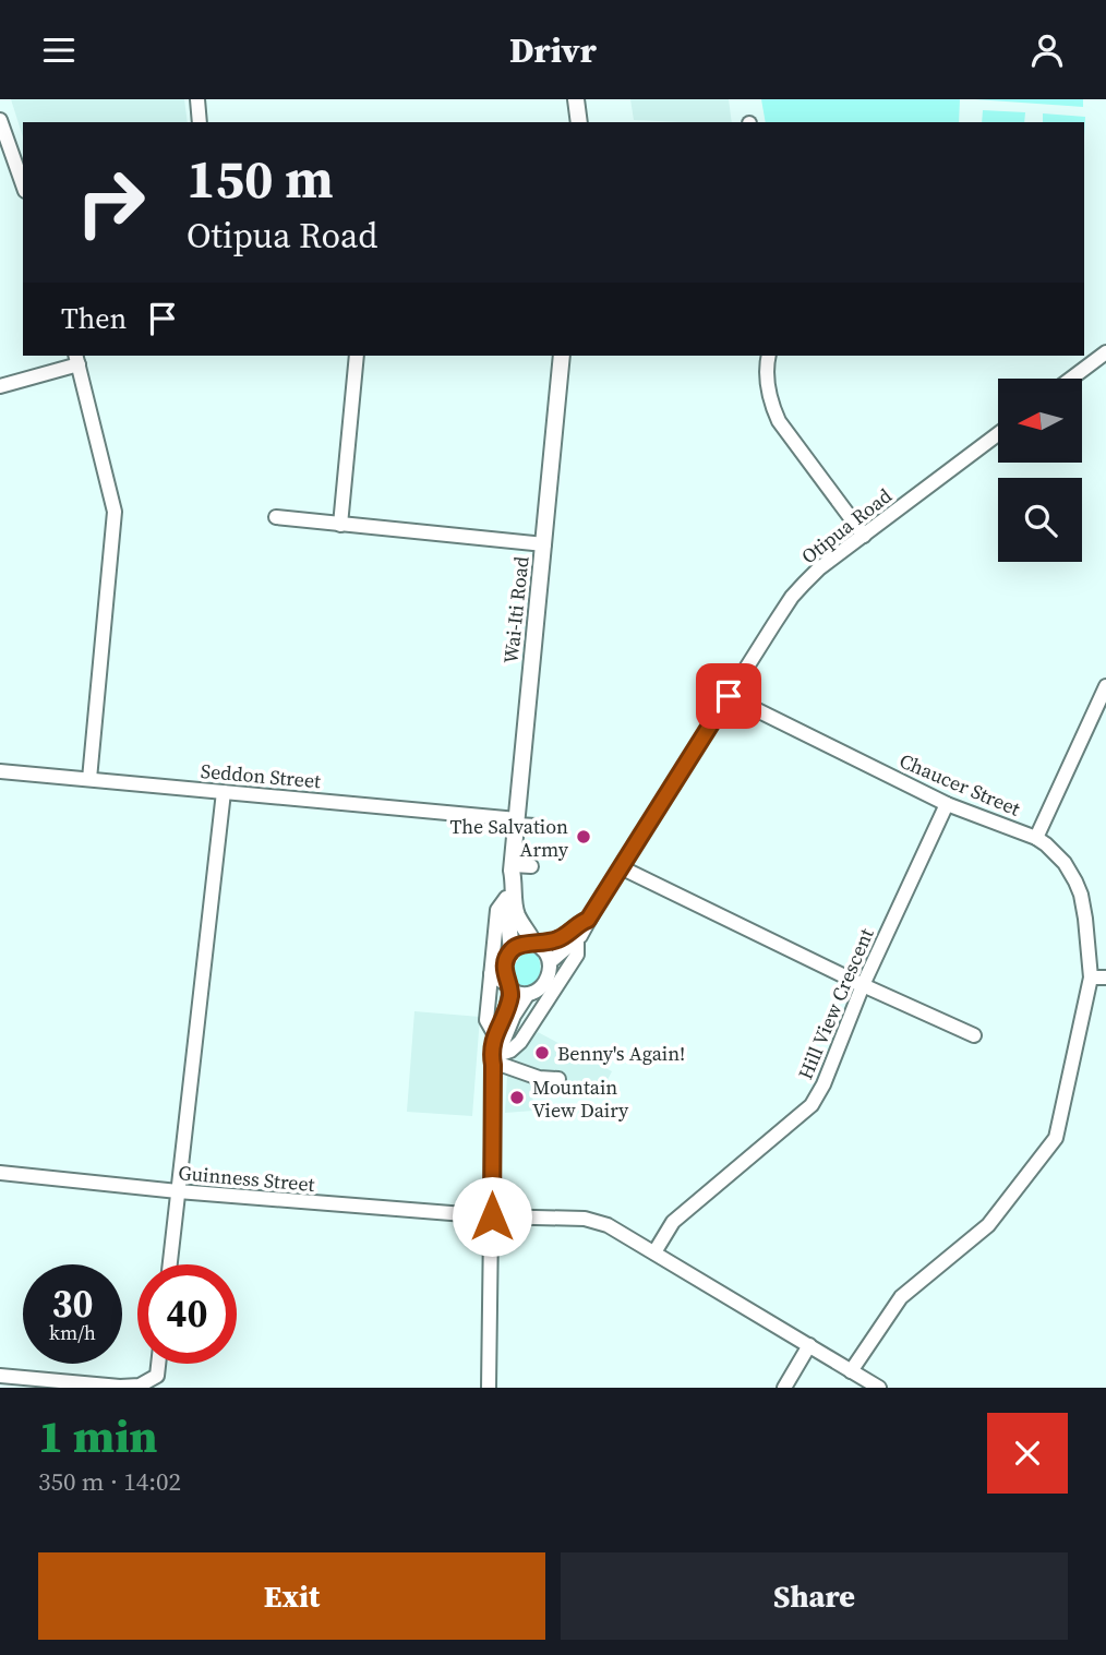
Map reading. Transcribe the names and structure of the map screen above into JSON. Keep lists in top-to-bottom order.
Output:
{
  "streets": {
    "main road": ["Wai-Iti Road"],
    "street": [
      "Otipua Road",
      "Seddon Street",
      "Chaucer Street",
      "Hill View Crescent",
      "Guinness Street"
    ]
  },
  "crossings": [
    ["Otipua Road", "Wai-Iti Road"],
    ["Otipua Road", "Chaucer Street"],
    ["Wai-Iti Road", "Seddon Street"],
    ["Chaucer Street", "Hill View Crescent"],
    ["Chaucer Street", "Guinness Street"],
    ["Hill View Crescent", "Guinness Street"]
  ],
  "places": ["The Salvation Army", "Benny's Again!", "Mountain View Dairy"],
  "north": "left",
  "page": {
    "header": "Drivr",
    "turn": ["150 m", "Otipua Road"],
    "then": "Then",
    "speed": "30 km/h",
    "limit": "40",
    "heading": ["1 min", "350 m · 14:02"],
    "buttons": ["Exit", "Share"]
  }
}
